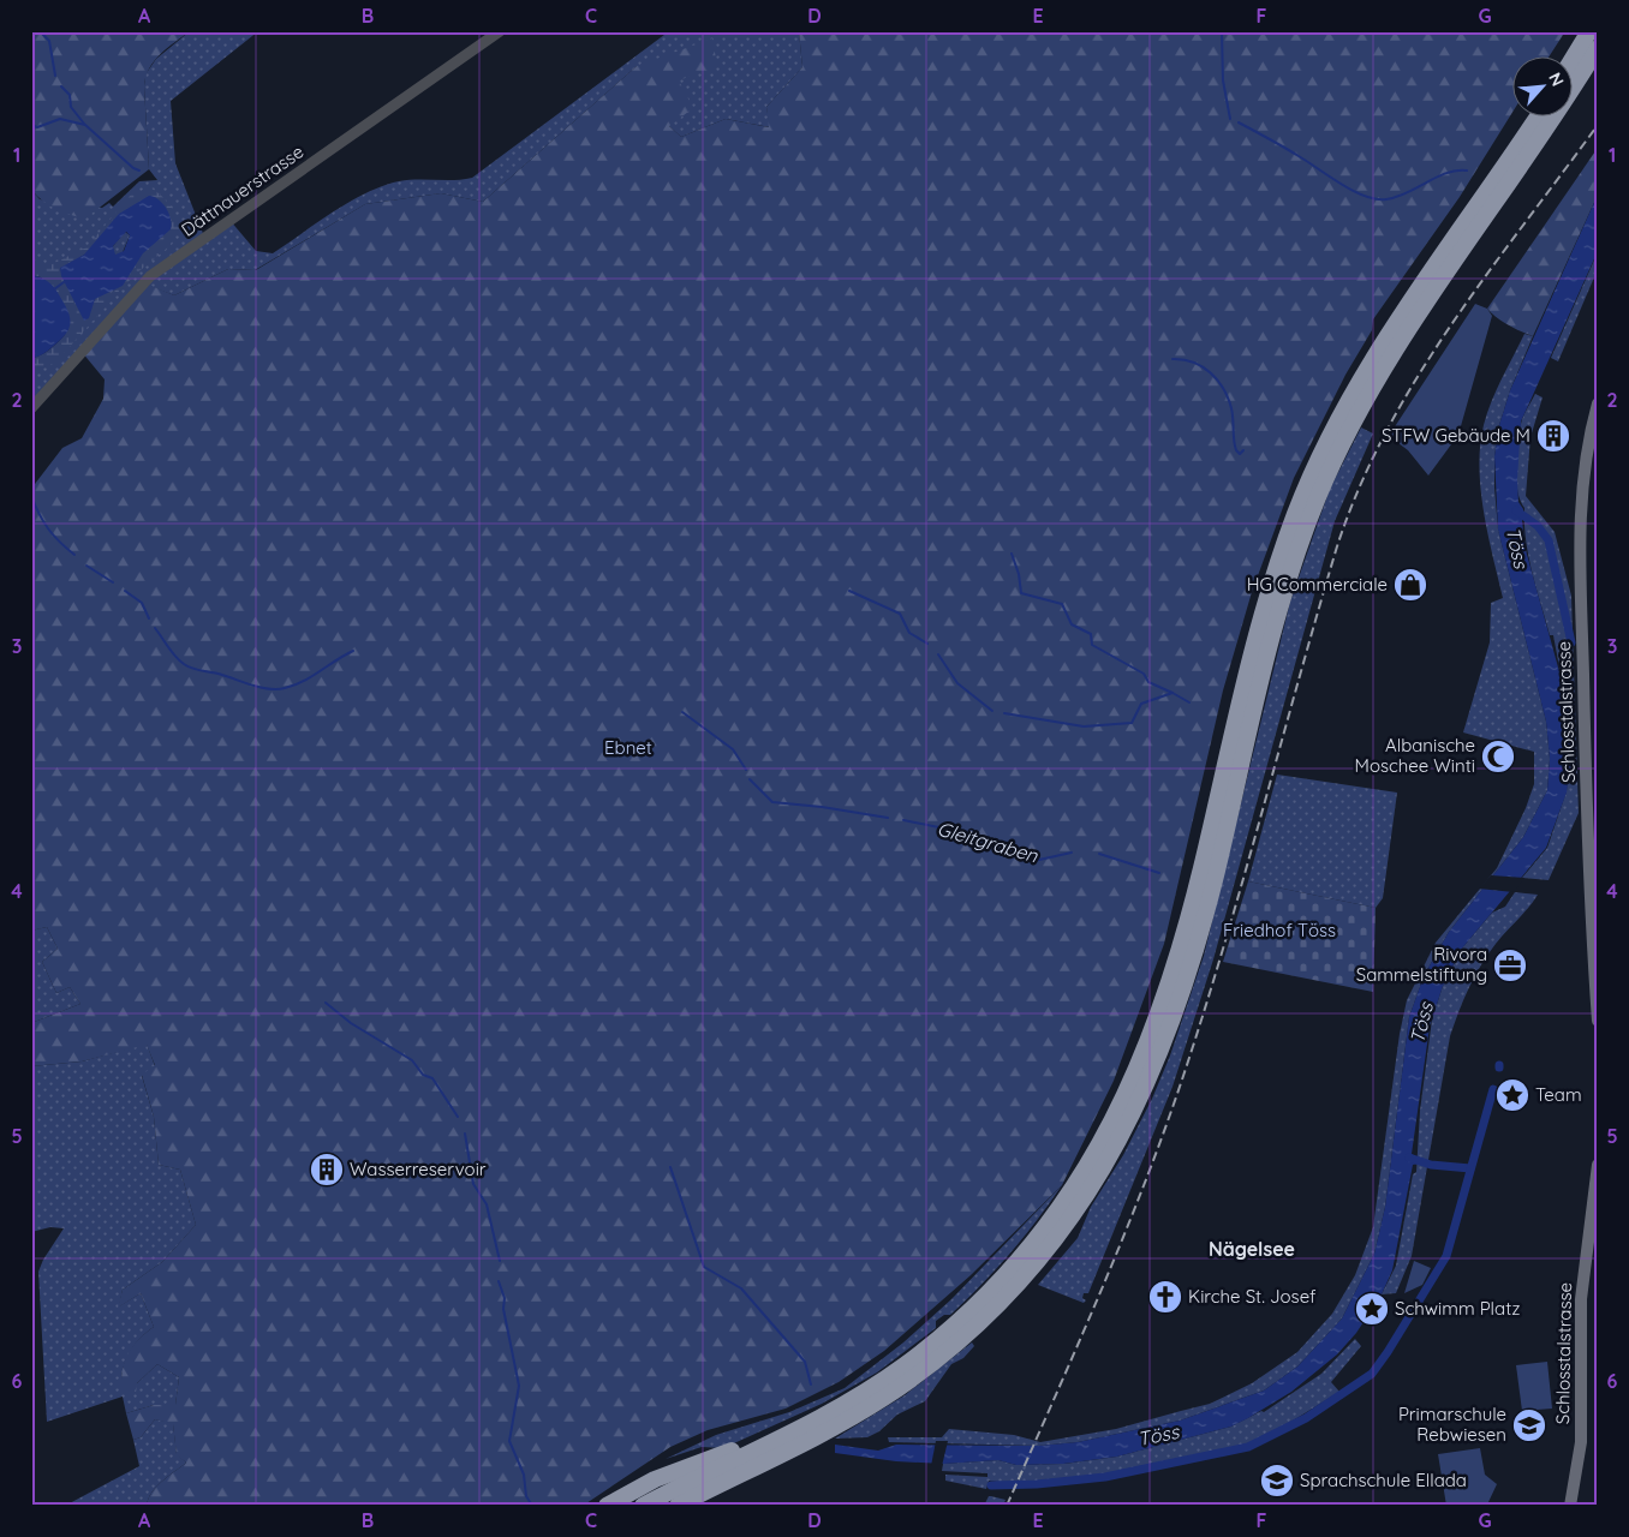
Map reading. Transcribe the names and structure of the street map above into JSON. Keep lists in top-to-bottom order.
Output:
{
  "streets": {
    "main road": ["Schlosstalstrasse"],
    "street": ["Dättnauerstrasse"]
  },
  "districts": ["Nägelsee"],
  "water": ["Töss", "Gleitgraben"],
  "parks": ["Ebnet", "Friedhof Töss"],
  "places": {
    "building": ["STFW Gebäude M", "Wasserreservoir"],
    "shop": ["HG Commerciale"],
    "mosque": ["Albanische Moschee Winti"],
    "office": ["Rivora Sammelstiftung"],
    "place": ["Team", "Schwimm Platz"],
    "church": ["Kirche St. Josef"],
    "school or university": ["Primarschule Rebwiesen", "Sprachschule Ellada"]
  },
  "north": "top right",
  "grid": {
    "columns": [
      "A",
      "B",
      "C",
      "D",
      "E",
      "F",
      "G"
    ],
    "rows": [
      "1",
      "2",
      "3",
      "4",
      "5",
      "6"
    ]
  }
}
